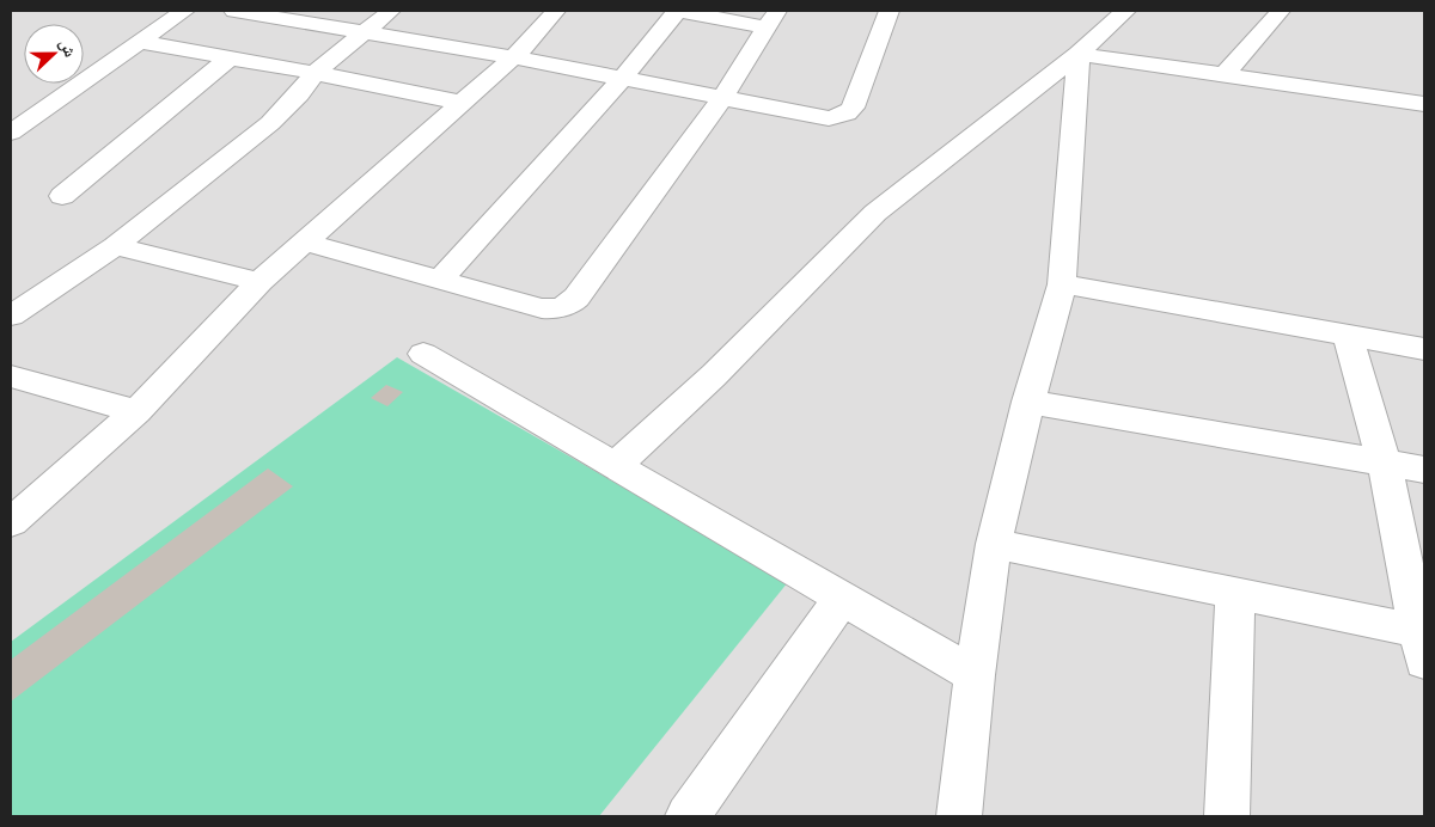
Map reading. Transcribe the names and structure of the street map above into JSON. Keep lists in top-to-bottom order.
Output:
{
  "north": "right"
}
